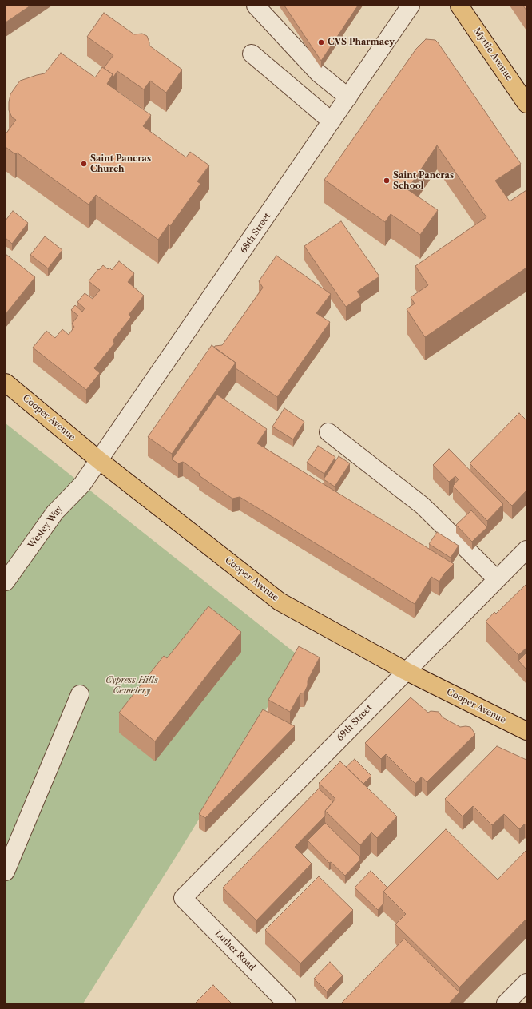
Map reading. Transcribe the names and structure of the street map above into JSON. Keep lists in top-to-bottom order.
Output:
{
  "streets": {
    "main road": ["Myrtle Avenue", "Cooper Avenue"],
    "street": [
      "68th Street",
      "Wesley Way",
      "69th Street",
      "Luther Road"
    ]
  },
  "crossings": [
    ["68th Street", "Cooper Avenue"],
    ["68th Street", "Wesley Way"],
    ["Cooper Avenue", "Wesley Way"],
    ["Cooper Avenue", "69th Street"],
    ["69th Street", "Luther Road"]
  ],
  "parks": ["Cypress Hills Cemetery"],
  "places": ["CVS Pharmacy", "Saint Pancras Church", "Saint Pancras School"]
}
